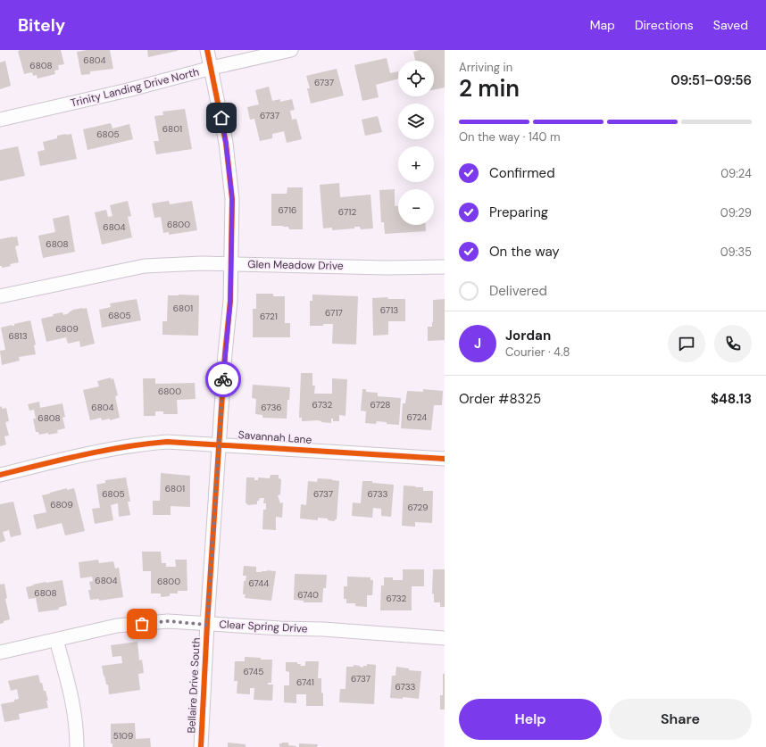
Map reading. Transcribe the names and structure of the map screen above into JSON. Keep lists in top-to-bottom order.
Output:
{
  "streets": {
    "street": [
      "Trinity Landing Drive North",
      "Glen Meadow Drive",
      "Savannah Lane",
      "Clear Spring Drive",
      "Bellaire Drive South"
    ]
  },
  "crossings": [
    ["Trinity Landing Drive North", "Bellaire Drive South"],
    ["Glen Meadow Drive", "Bellaire Drive South"],
    ["Savannah Lane", "Bellaire Drive South"],
    ["Clear Spring Drive", "Bellaire Drive South"]
  ],
  "house_numbers": [
    "6804",
    "6808",
    "6737",
    "6737",
    "6801",
    "6805",
    "6716",
    "6712",
    "6800",
    "6804",
    "6808",
    "6801",
    "6713",
    "6717",
    "6805",
    "6721",
    "6809",
    "6813",
    "6800",
    "6732",
    "6728",
    "6804",
    "6736",
    "6724",
    "6808",
    "6801",
    "6805",
    "6737",
    "6733",
    "6809",
    "6729",
    "6804",
    "6800",
    "6744",
    "6808",
    "6740",
    "6732",
    "6745",
    "6737",
    "6741",
    "6733",
    "5109"
  ],
  "page": {
    "header": "Bitely",
    "nav": ["Map", "Directions", "Saved"],
    "heading": ["2 min", "Arriving in", "09:51–09:56"],
    "panel": [
      "Jordan",
      "Courier · 4.8",
      "Order #8325",
      "$48.13"
    ],
    "map_buttons": ["+", "−"],
    "bar": "On the way · 140 m",
    "list": [
      ["Confirmed", "09:24"],
      ["Preparing", "09:29"],
      ["On the way", "09:35"],
      "Delivered"
    ],
    "round": "J",
    "buttons": ["Help", "Share"]
  }
}
